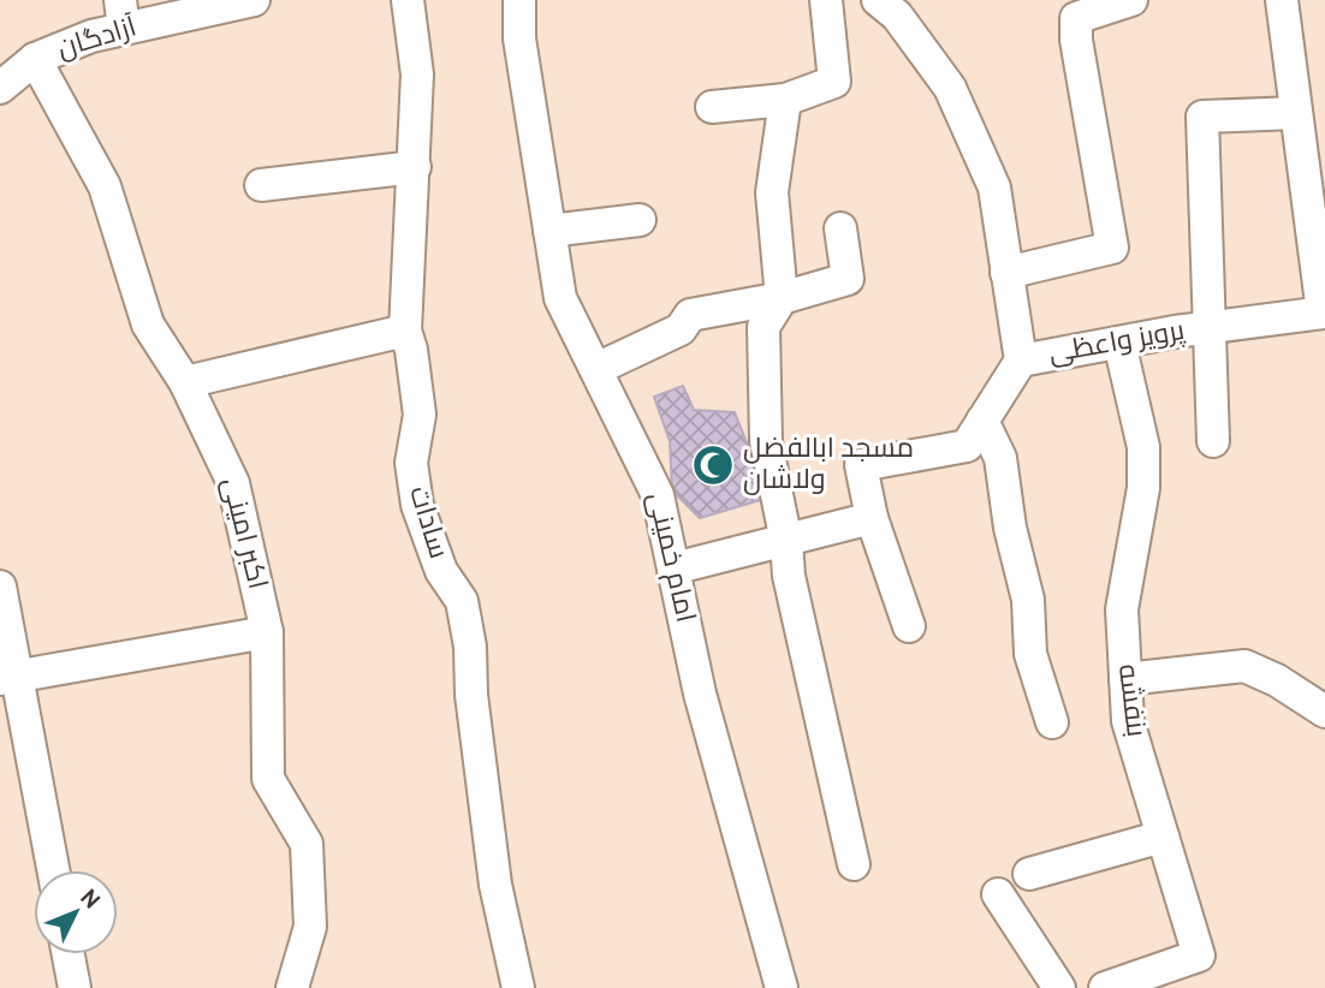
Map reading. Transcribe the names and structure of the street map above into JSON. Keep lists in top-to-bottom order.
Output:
{
  "streets": {
    "street": [
      "آزادگان",
      "پرویز واعظی",
      "سادات",
      "اکبر امينی",
      "امام خمینی",
      "بنفشه"
    ]
  },
  "crossings": [
    ["آزادگان", "اکبر امينی"],
    ["پرویز واعظی", "بنفشه"]
  ],
  "places": {
    "mosque": ["مسجد ابالفضل ولاشان"]
  },
  "north": "top right"
}
